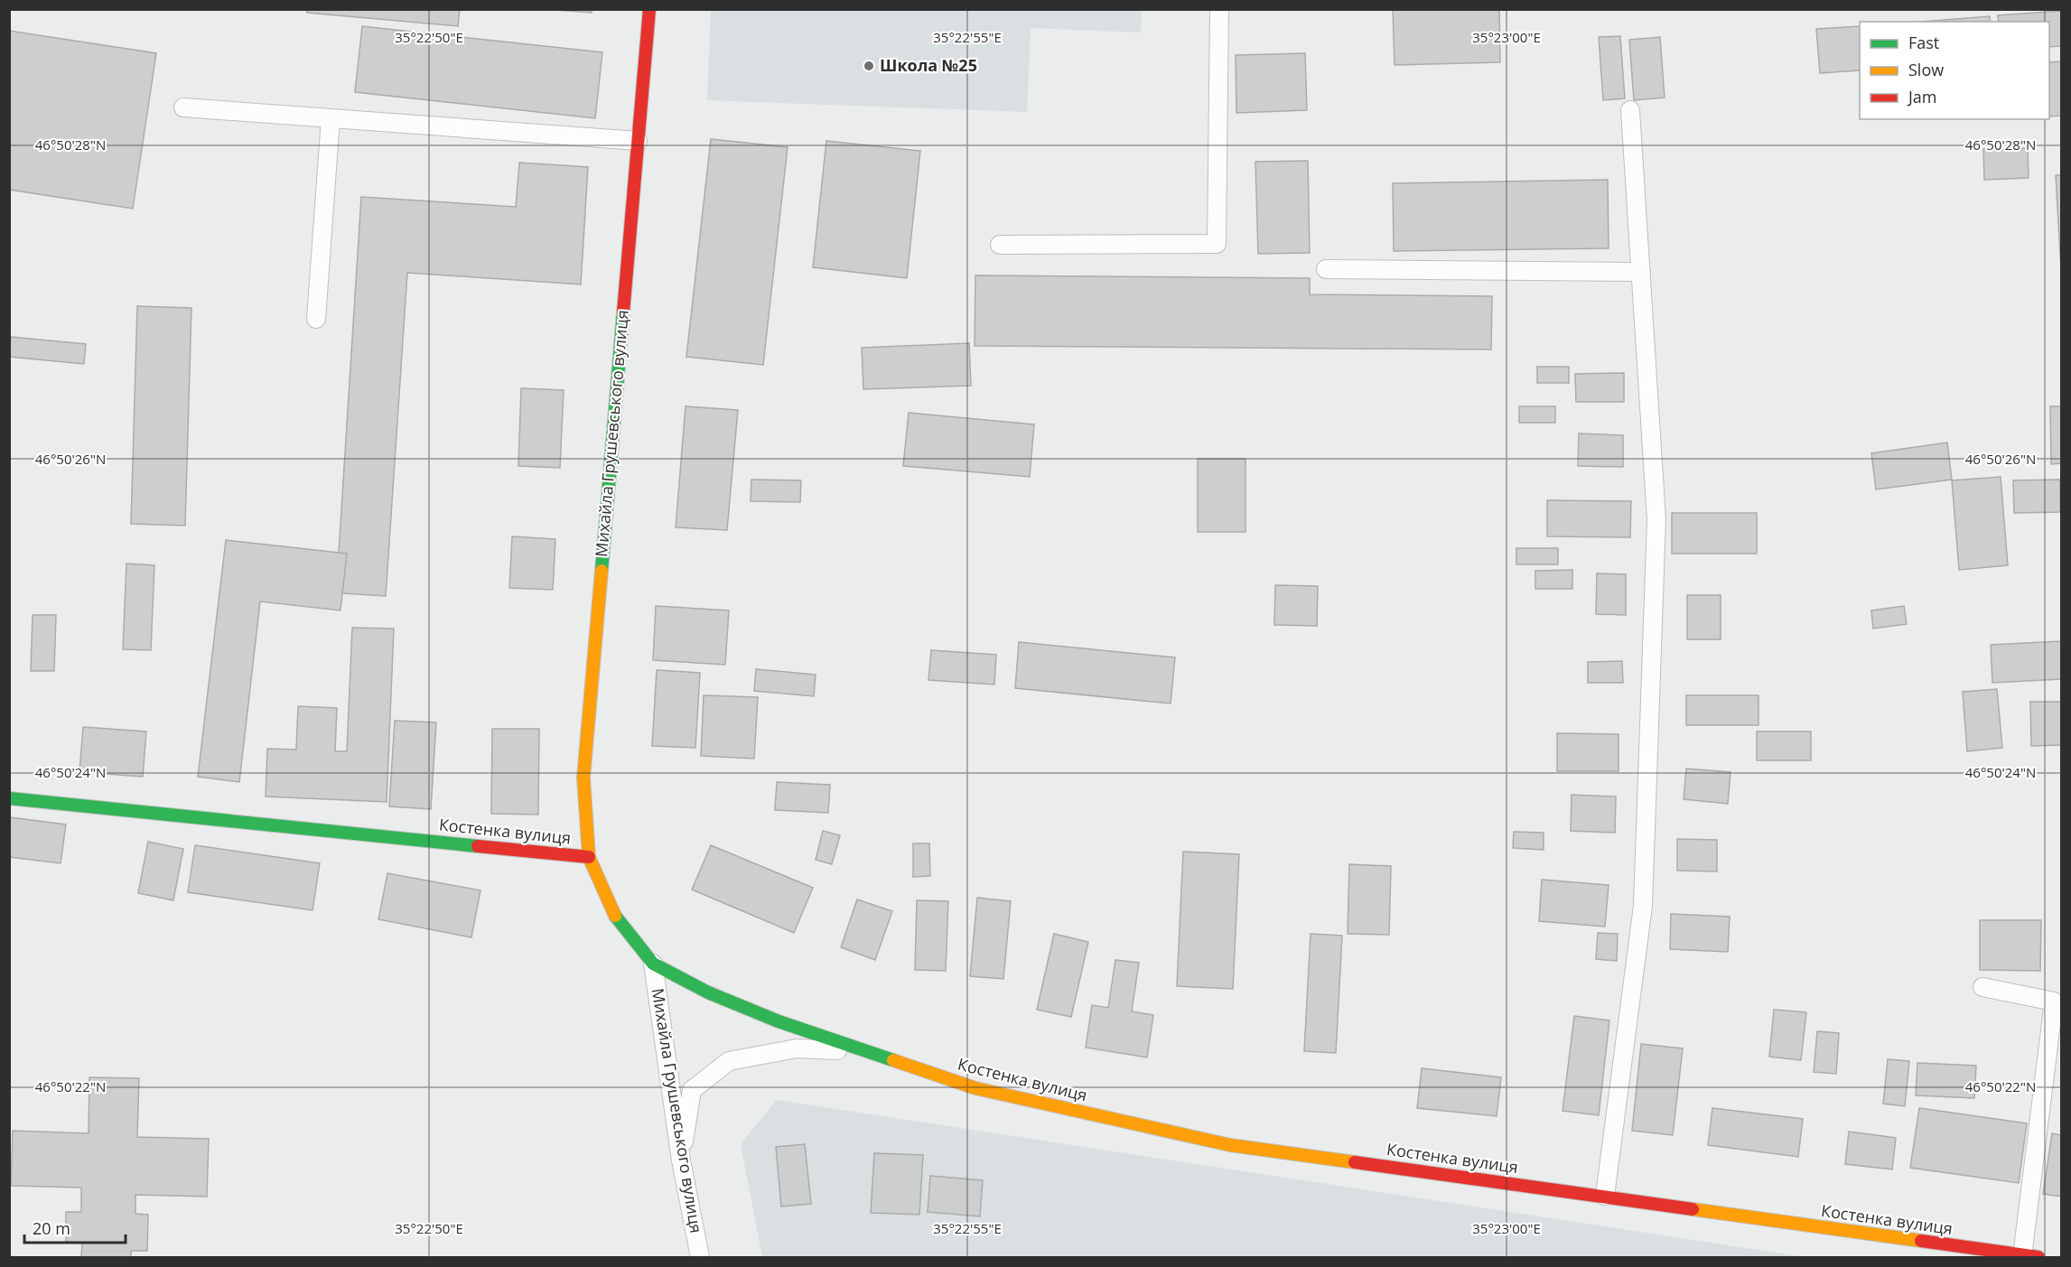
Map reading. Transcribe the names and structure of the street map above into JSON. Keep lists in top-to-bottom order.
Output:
{
  "streets": {
    "street": ["Михайла Грушевського вулиця", "Костенка вулиця"]
  },
  "crossings": [
    ["Михайла Грушевського вулиця", "Костенка вулиця"]
  ],
  "places": ["Школа №25"],
  "legend": ["Fast", "Slow", "Jam"],
  "scale_bar": "20 m",
  "coordinates": [
    "35°22'50\"E",
    "35°22'55\"E",
    "35°23'00\"E",
    "46°50'28\"N",
    "46°50'26\"N",
    "46°50'24\"N",
    "46°50'22\"N"
  ]
}
